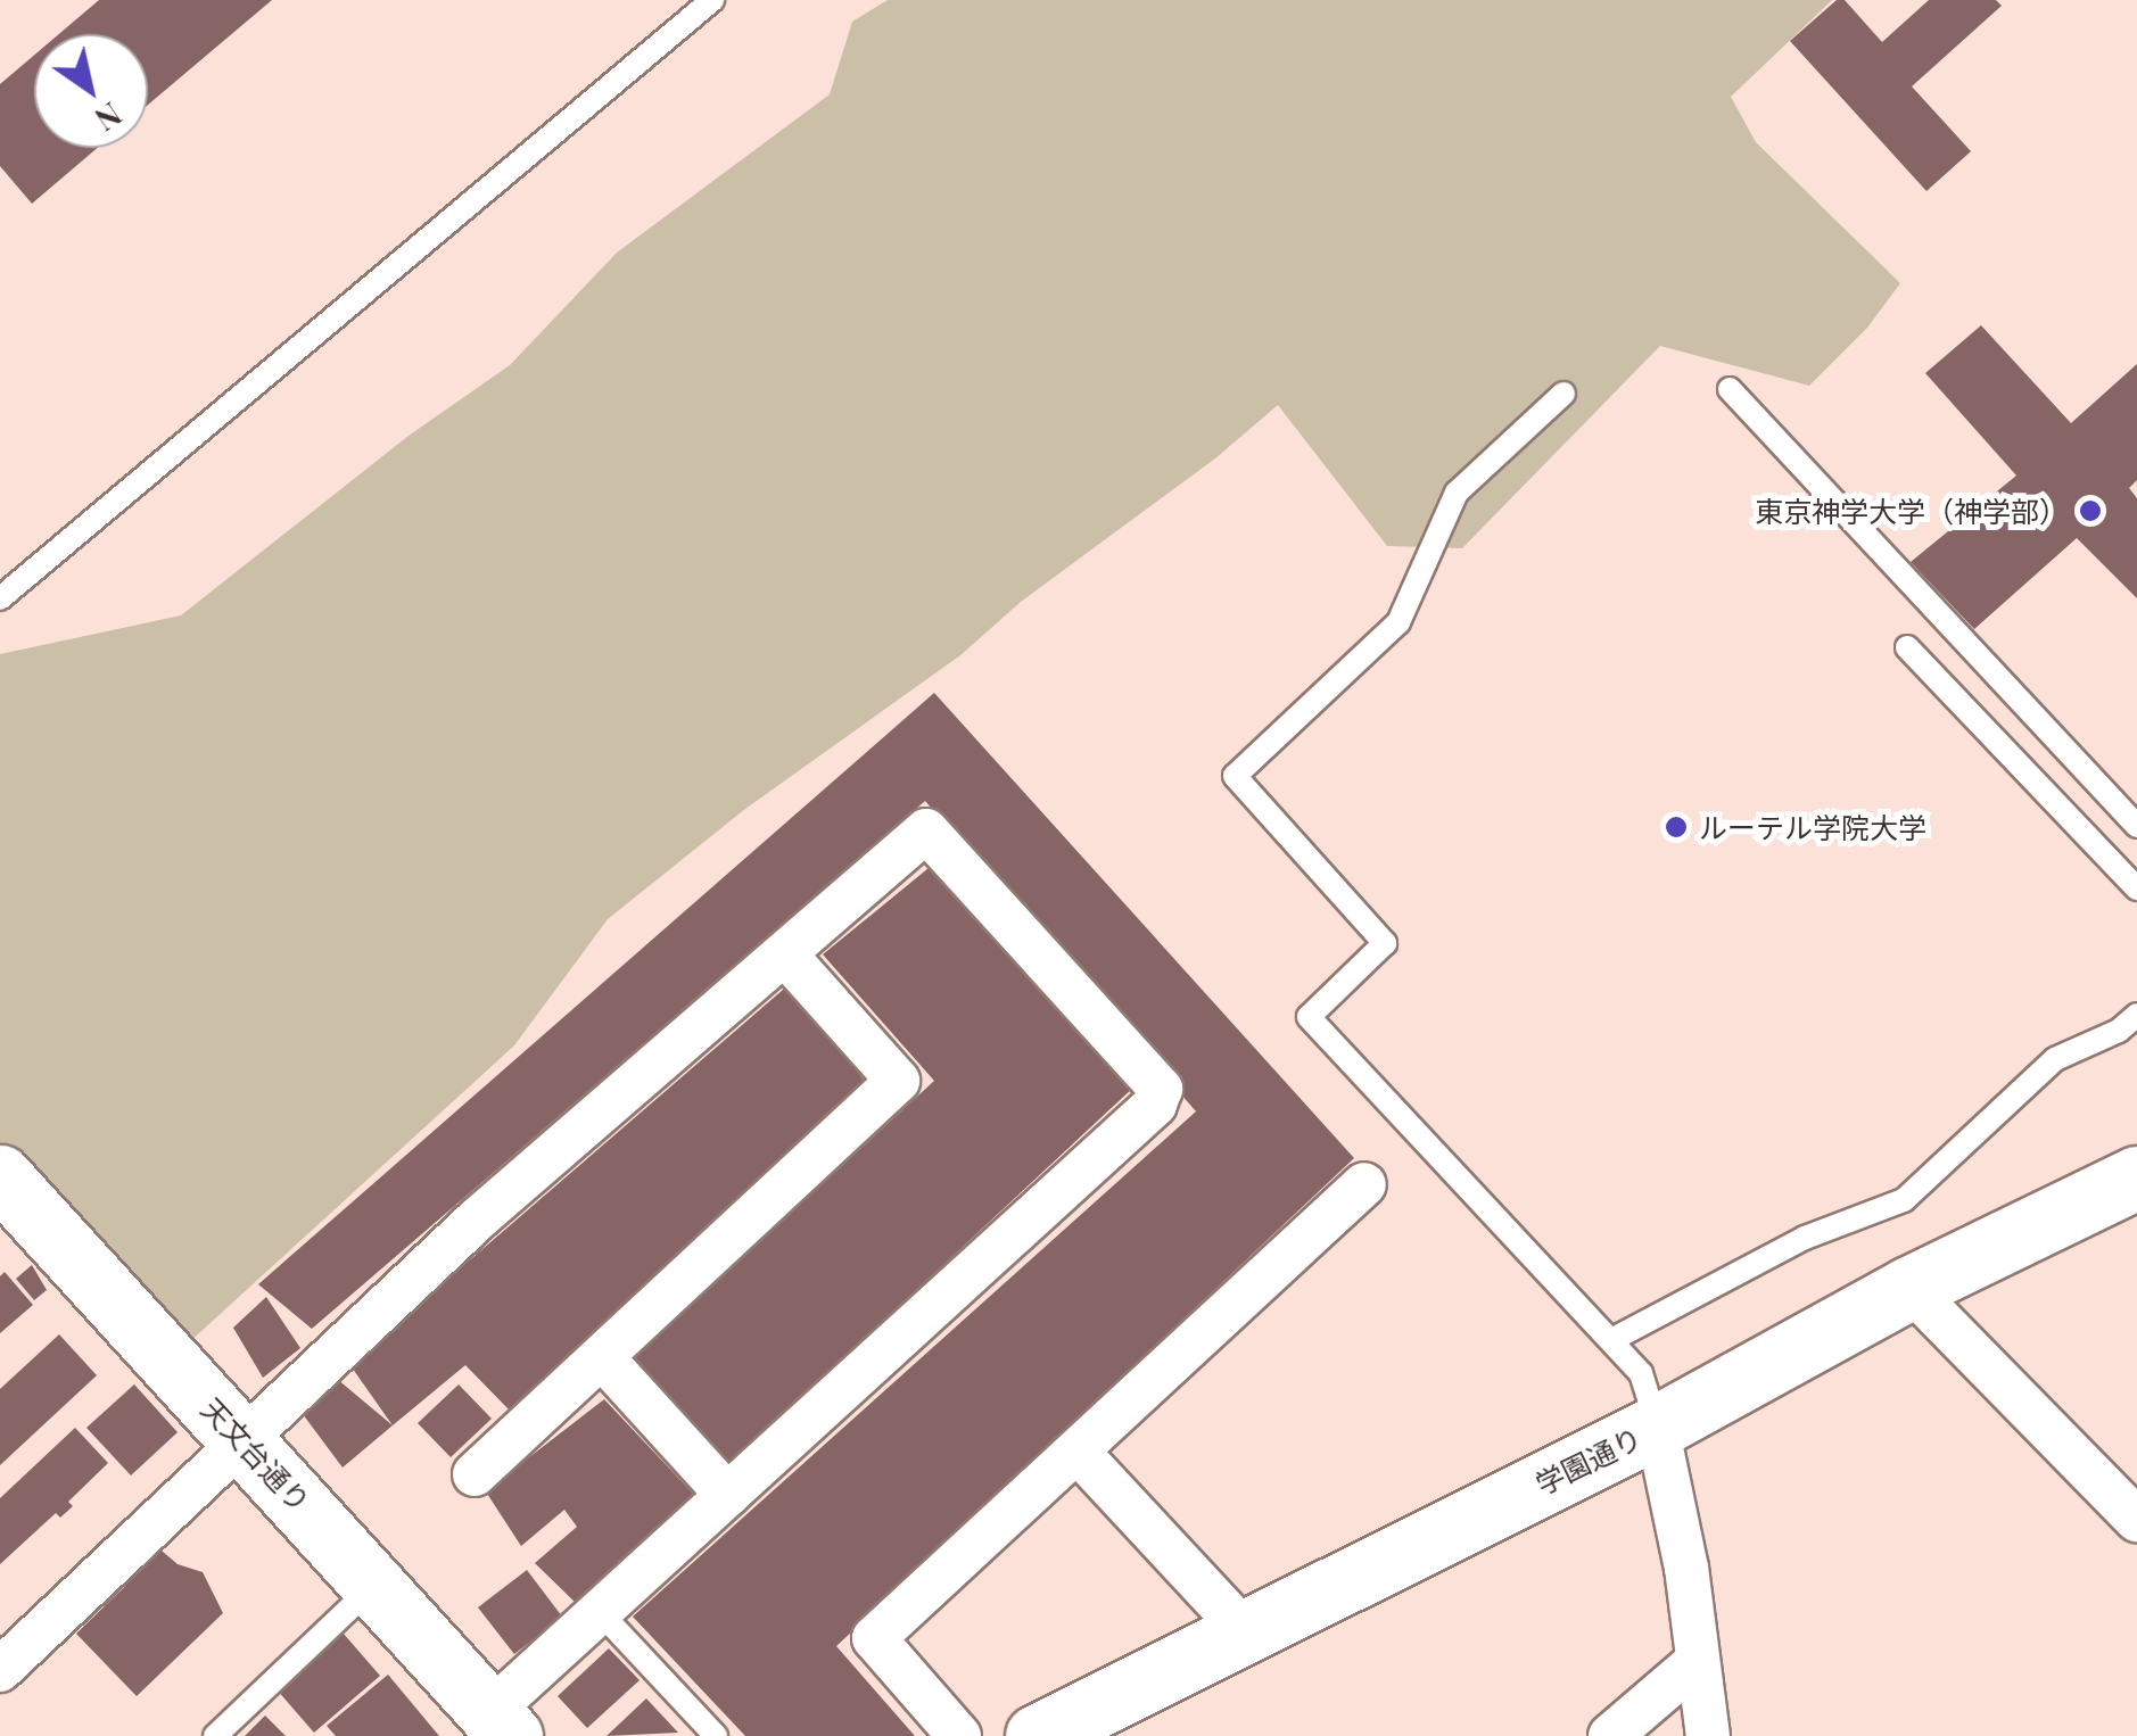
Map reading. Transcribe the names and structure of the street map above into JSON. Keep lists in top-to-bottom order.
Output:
{
  "streets": {
    "street": ["天文台通り", "学園通り"]
  },
  "places": ["東京神学大学（神学部）", "ルーテル学院大学"],
  "north": "bottom right"
}
